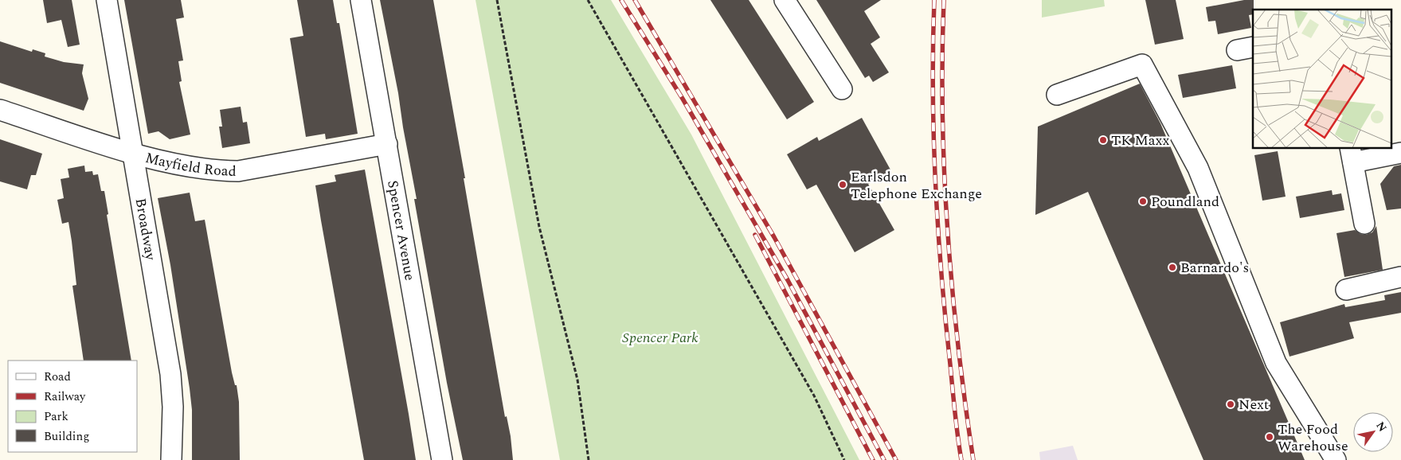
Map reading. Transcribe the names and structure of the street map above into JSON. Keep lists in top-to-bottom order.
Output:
{
  "streets": {
    "street": ["Mayfield Road", "Broadway", "Spencer Avenue"]
  },
  "crossings": [
    ["Mayfield Road", "Broadway"],
    ["Mayfield Road", "Spencer Avenue"]
  ],
  "parks": ["Spencer Park"],
  "places": [
    "TK Maxx",
    "Earlsdon Telephone Exchange",
    "Poundland",
    "Barnardo's",
    "Next",
    "The Food Warehouse"
  ],
  "legend": [
    "Road",
    "Railway",
    "Park",
    "Building"
  ],
  "north": "top right"
}
